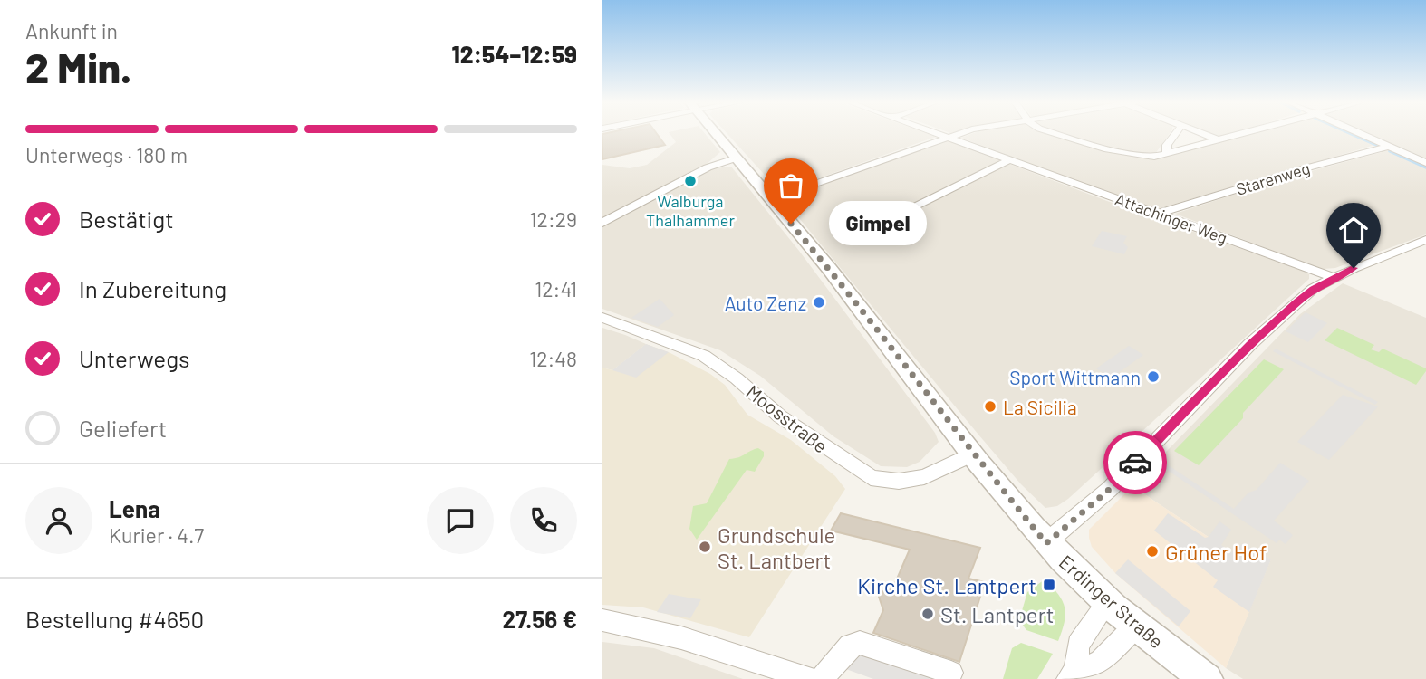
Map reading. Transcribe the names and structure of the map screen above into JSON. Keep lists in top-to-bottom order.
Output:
{
  "streets": {
    "street": [
      "Starenweg",
      "Attachinger Weg",
      "Moosstraße",
      "Erdinger Straße"
    ]
  },
  "crossings": [
    ["Starenweg", "Attachinger Weg"],
    ["Moosstraße", "Erdinger Straße"]
  ],
  "places": {
    "other": [
      "Walburga Thalhammer",
      "Gimpel",
      "Auto Zenz",
      "Sport Wittmann",
      "La Sicilia",
      "Grundschule St. Lantbert",
      "Grüner Hof",
      "St. Lantpert"
    ],
    "transit": ["Kirche St. Lantpert"]
  },
  "page": {
    "heading": ["2 Min.", "Ankunft in", "12:54–12:59"],
    "panel": [
      "Lena",
      "Kurier · 4.7",
      "Bestellung #4650",
      "27.56 €"
    ],
    "bar": "Unterwegs · 180 m",
    "list": [
      ["Bestätigt", "12:29"],
      ["In Zubereitung", "12:41"],
      ["Unterwegs", "12:48"],
      "Geliefert"
    ],
    "bubble": "Gimpel"
  }
}
